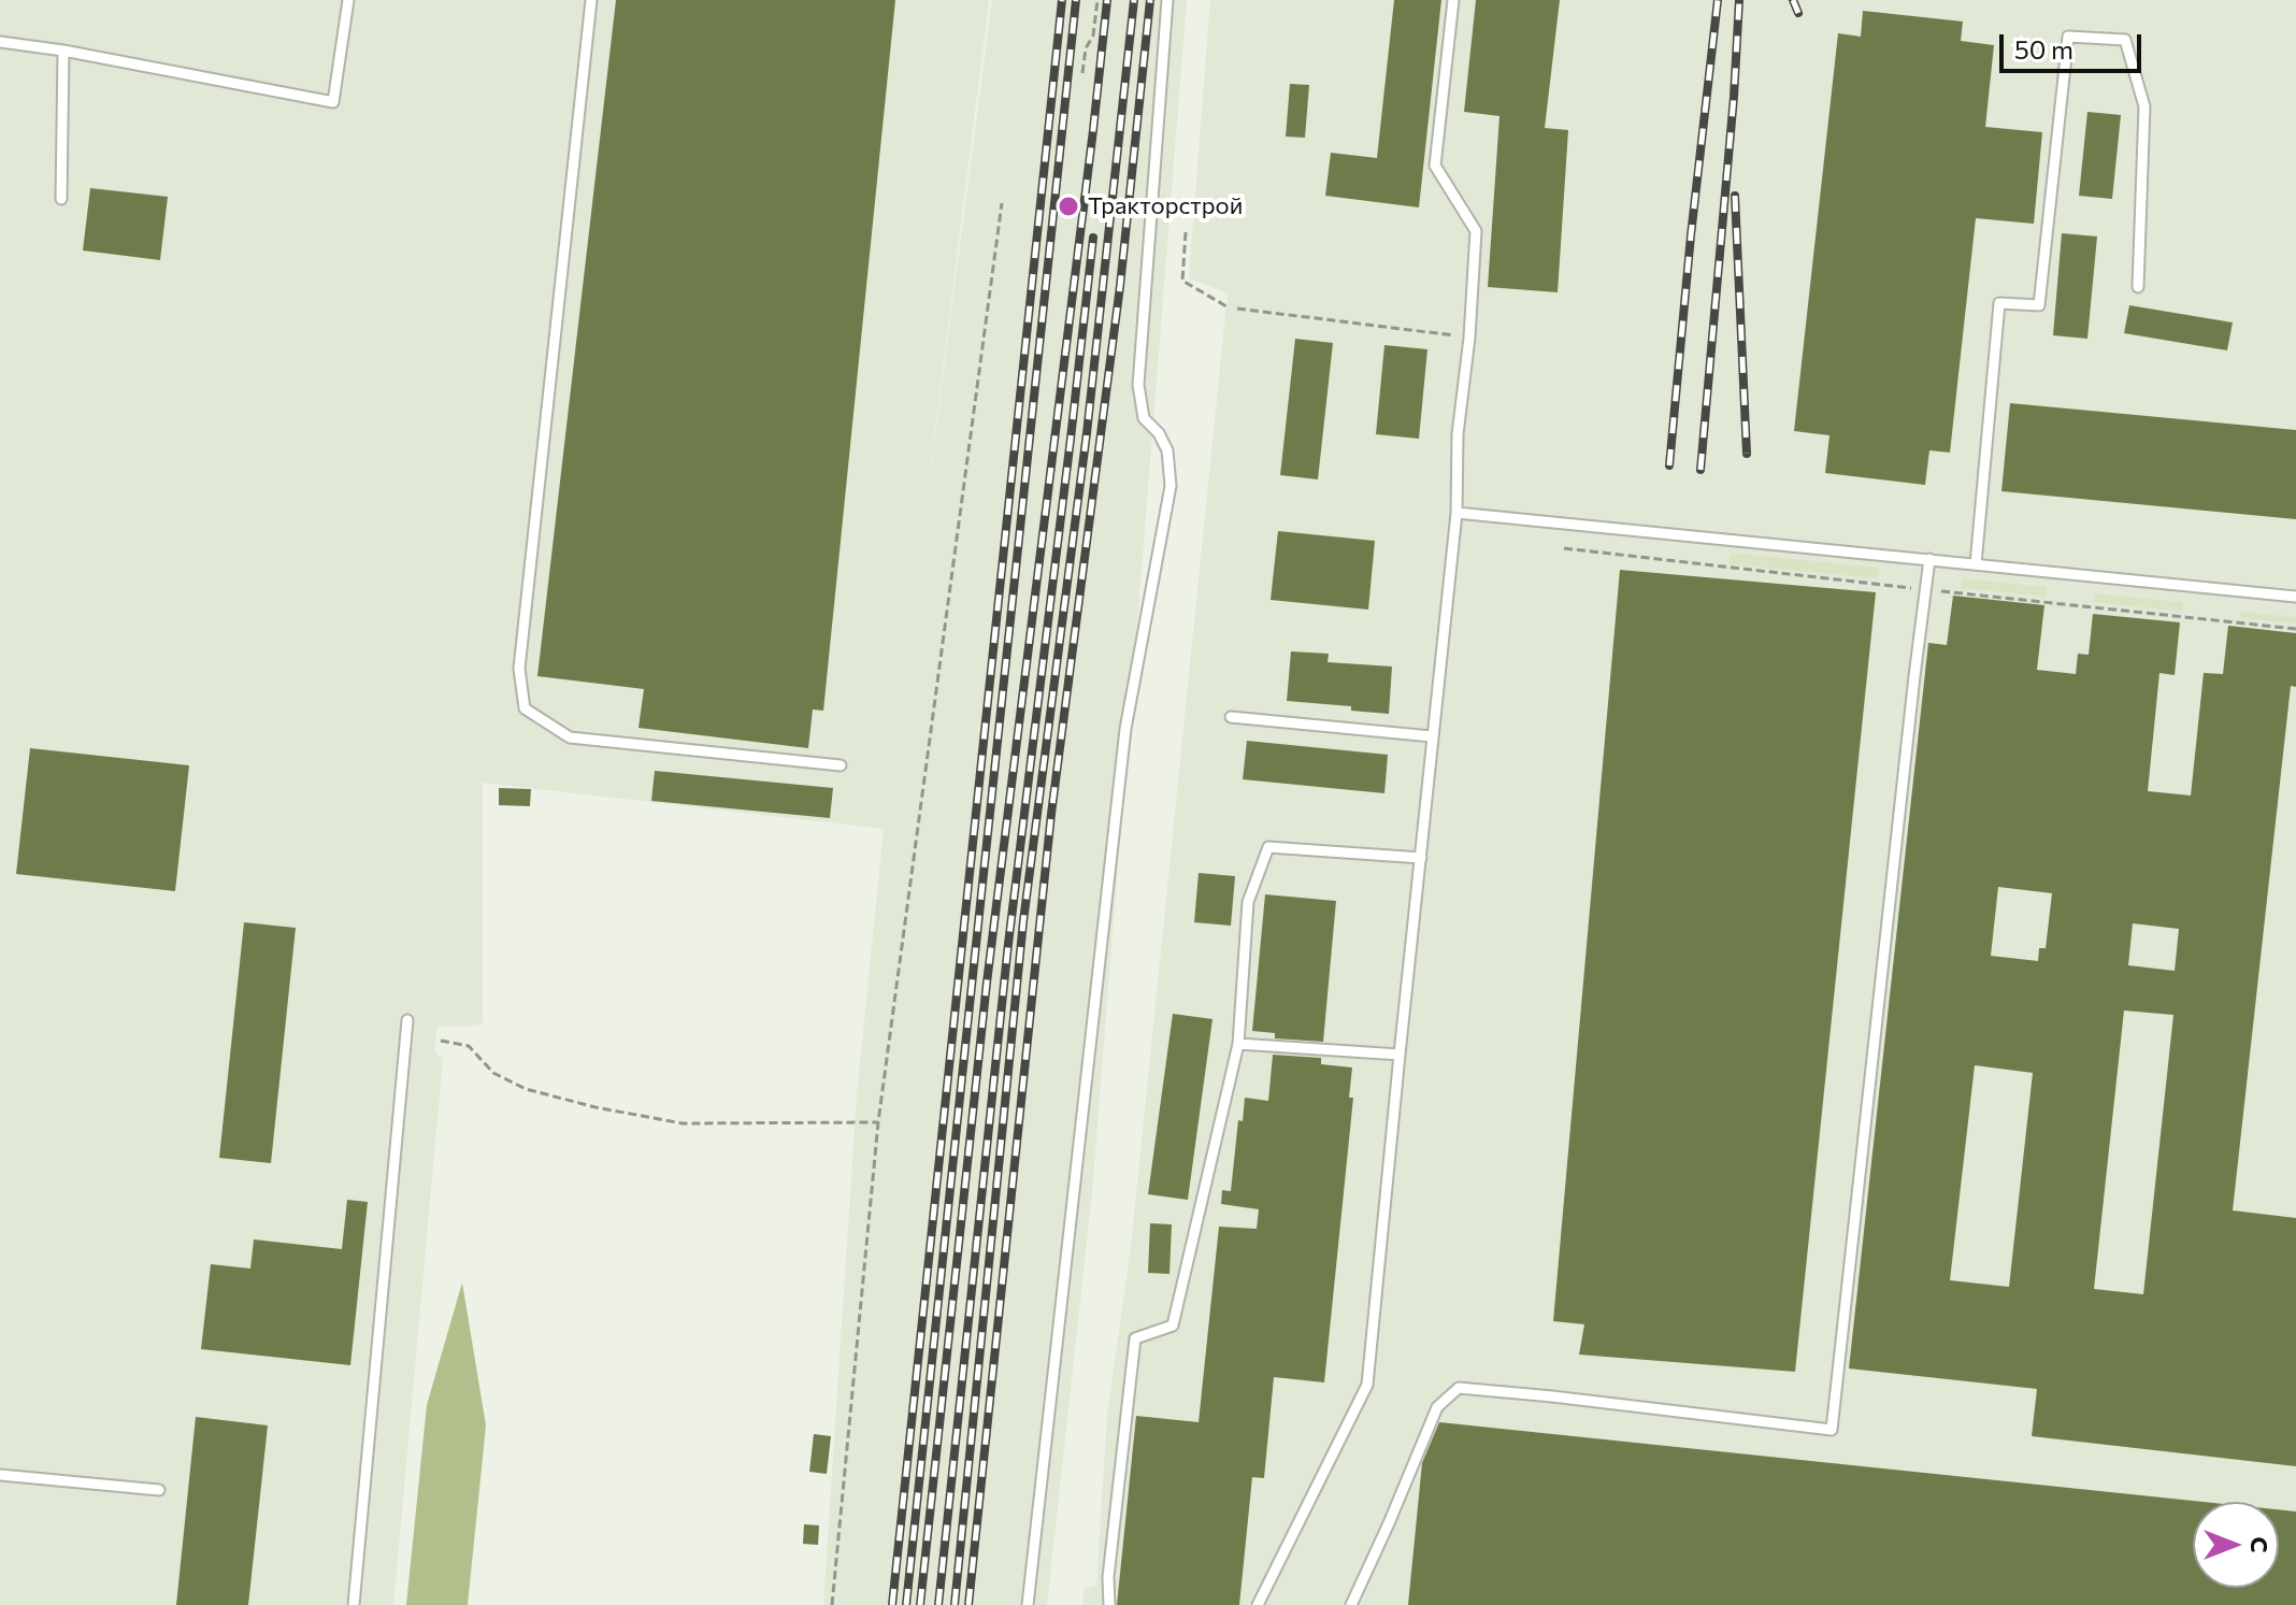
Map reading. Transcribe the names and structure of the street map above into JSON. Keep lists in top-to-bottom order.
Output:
{
  "places": ["Тракторстрой"],
  "scale_bar": "50 m",
  "north": "right"
}
